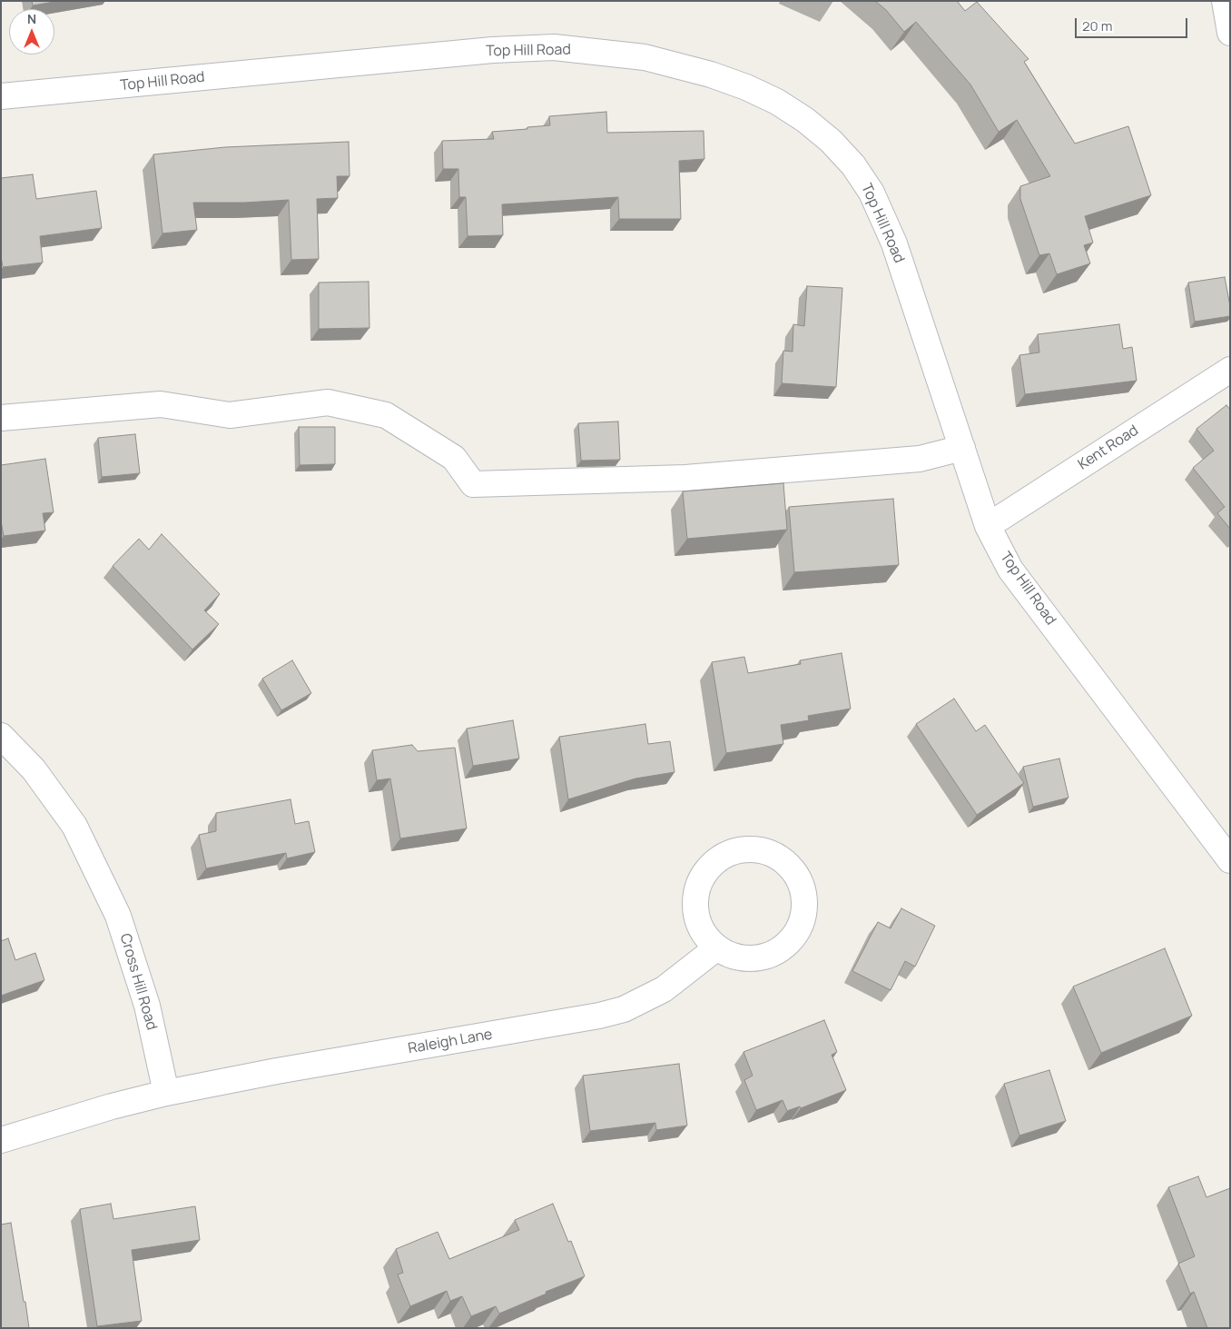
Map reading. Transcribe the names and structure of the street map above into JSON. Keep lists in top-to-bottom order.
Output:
{
  "streets": {
    "street": [
      "Top Hill Road",
      "Kent Road",
      "Cross Hill Road",
      "Raleigh Lane"
    ]
  },
  "crossings": [
    ["Top Hill Road", "Kent Road"],
    ["Cross Hill Road", "Raleigh Lane"]
  ],
  "scale_bar": "20 m",
  "north": "top"
}
